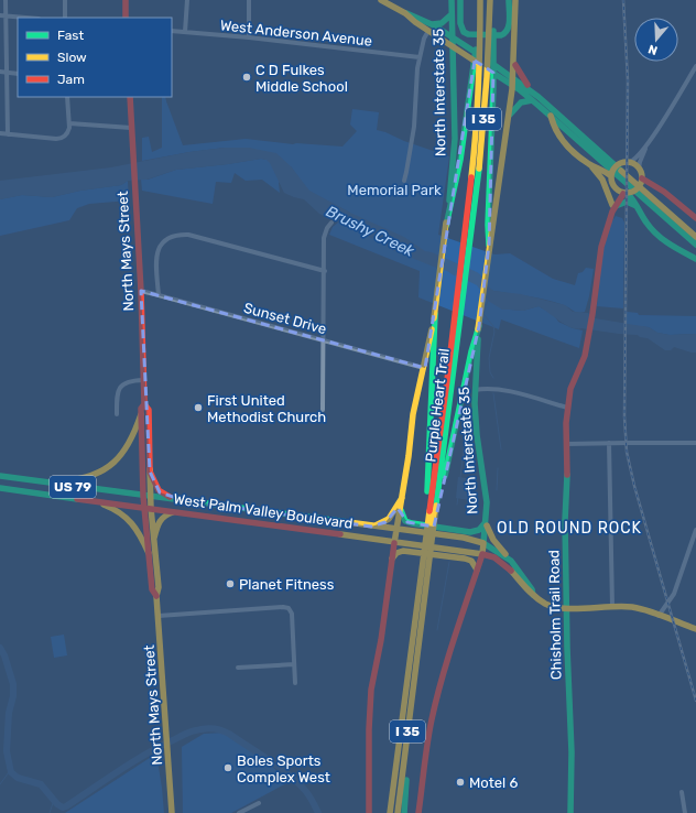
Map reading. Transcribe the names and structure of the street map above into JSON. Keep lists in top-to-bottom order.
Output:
{
  "streets": {
    "main road": [
      "North Interstate 35",
      "I 35",
      "North Mays Street",
      "Purple Heart Trail",
      "US 79",
      "West Palm Valley Boulevard",
      "Chisholm Trail Road"
    ],
    "street": ["West Anderson Avenue", "Sunset Drive"]
  },
  "crossings": [
    ["North Interstate 35", "Sunset Drive"],
    ["North Interstate 35", "West Palm Valley Boulevard"],
    ["North Mays Street", "Sunset Drive"],
    ["North Mays Street", "West Palm Valley Boulevard"],
    ["US 79", "West Palm Valley Boulevard"]
  ],
  "districts": ["OLD ROUND ROCK"],
  "water": ["Brushy Creek"],
  "parks": ["Memorial Park"],
  "places": [
    "C D Fulkes Middle School",
    "First United Methodist Church",
    "Planet Fitness",
    "Boles Sports Complex West",
    "Motel 6"
  ],
  "legend": ["Fast", "Slow", "Jam"],
  "north": "bottom"
}
